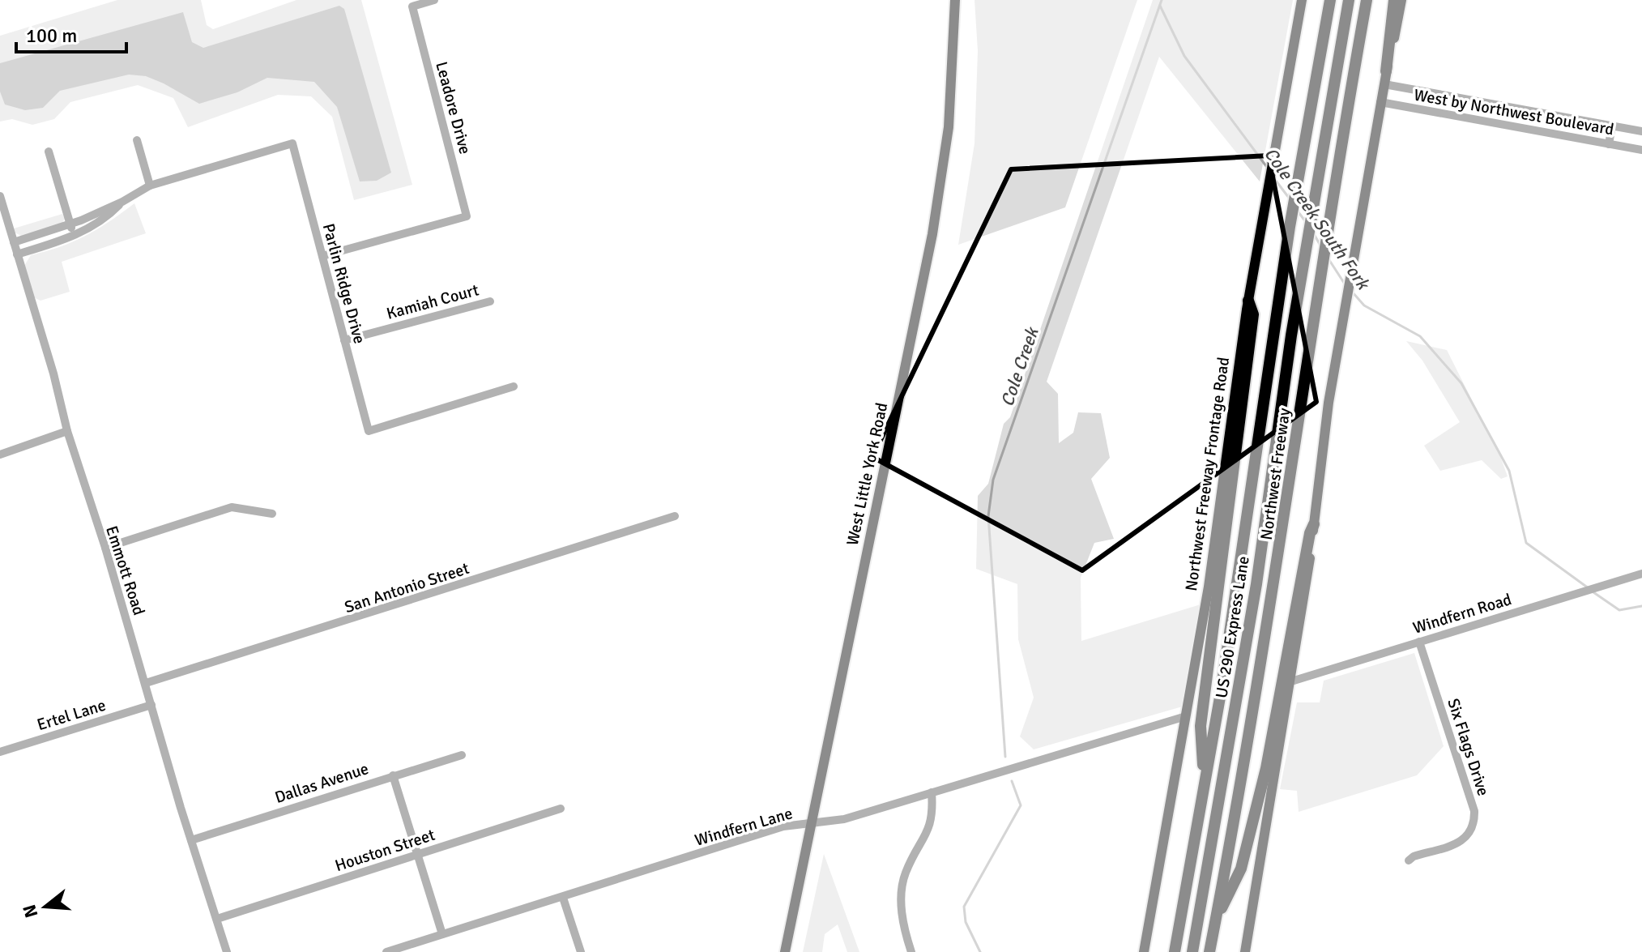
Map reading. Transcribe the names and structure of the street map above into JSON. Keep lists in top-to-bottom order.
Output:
{
  "streets": {
    "highway": ["Northwest Freeway", "US 290 Express Lane"],
    "main road": ["West Little York Road", "Northwest Freeway Frontage Road"],
    "street": [
      "Leadore Drive",
      "West by Northwest Boulevard",
      "Parlin Ridge Drive",
      "Kamiah Court",
      "Emmott Road",
      "San Antonio Street",
      "Windfern Road",
      "Ertel Lane",
      "Six Flags Drive",
      "Dallas Avenue",
      "Windfern Lane",
      "Houston Street"
    ]
  },
  "crossings": [
    ["Leadore Drive", "Parlin Ridge Drive"],
    ["Parlin Ridge Drive", "Kamiah Court"],
    ["West Little York Road", "Windfern Lane"],
    ["Northwest Freeway Frontage Road", "Windfern Lane"],
    ["Emmott Road", "San Antonio Street"],
    ["Emmott Road", "Ertel Lane"],
    ["Emmott Road", "Dallas Avenue"],
    ["Emmott Road", "Houston Street"],
    ["Windfern Road", "Six Flags Drive"]
  ],
  "water": ["Cole Creek South Fork", "Cole Creek"],
  "scale_bar": "100 m",
  "north": "left"
}
